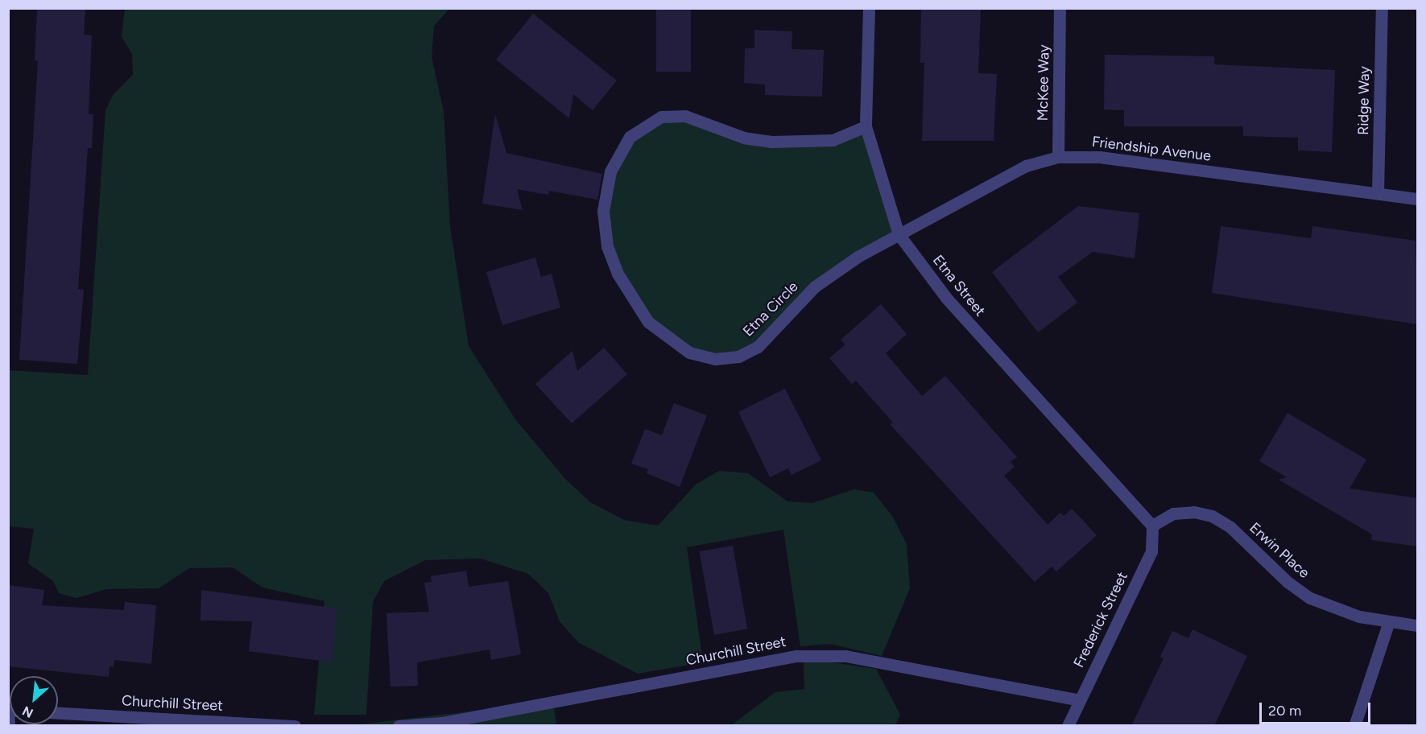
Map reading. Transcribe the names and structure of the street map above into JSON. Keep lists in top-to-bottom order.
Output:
{
  "streets": {
    "street": [
      "McKee Way",
      "Ridge Way",
      "Friendship Avenue",
      "Etna Street",
      "Etna Circle",
      "Erwin Place",
      "Frederick Street",
      "Churchill Street"
    ]
  },
  "crossings": [
    ["McKee Way", "Friendship Avenue"],
    ["Ridge Way", "Friendship Avenue"],
    ["Friendship Avenue", "Etna Street"],
    ["Friendship Avenue", "Etna Circle"],
    ["Etna Street", "Etna Circle"],
    ["Etna Street", "Erwin Place"],
    ["Etna Street", "Frederick Street"],
    ["Erwin Place", "Frederick Street"],
    ["Frederick Street", "Churchill Street"]
  ],
  "scale_bar": "20 m",
  "north": "bottom left"
}
